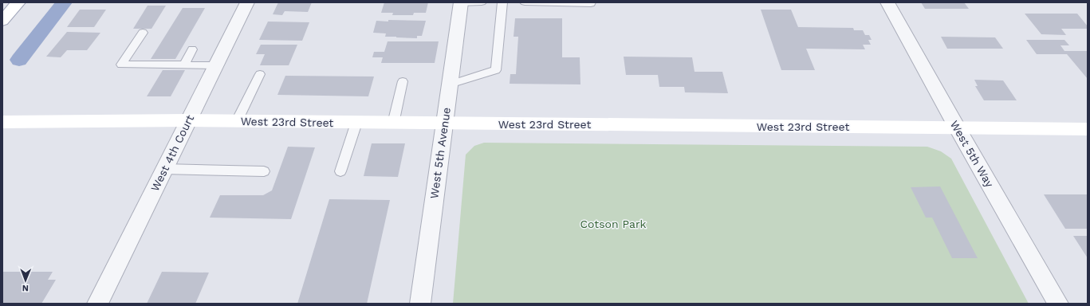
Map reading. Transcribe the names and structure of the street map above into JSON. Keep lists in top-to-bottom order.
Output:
{
  "streets": {
    "street": [
      "West 23rd Street",
      "West 4th Court",
      "West 5th Avenue",
      "West 5th Way"
    ]
  },
  "crossings": [
    ["West 23rd Street", "West 4th Court"],
    ["West 23rd Street", "West 5th Avenue"],
    ["West 23rd Street", "West 5th Way"]
  ],
  "parks": ["Cotson Park"],
  "north": "bottom"
}
